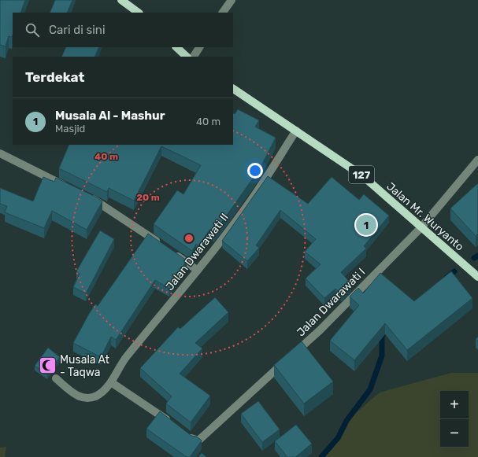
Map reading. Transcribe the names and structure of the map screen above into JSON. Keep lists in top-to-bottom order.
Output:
{
  "streets": {
    "main road": ["127", "Jalan Mr. Wuryanto"],
    "street": ["Jalan Dwarawati II", "Jalan Dwarawati I"]
  },
  "crossings": [
    ["Jalan Mr. Wuryanto", "Jalan Dwarawati II"],
    ["Jalan Mr. Wuryanto", "Jalan Dwarawati I"]
  ],
  "places": {
    "mosque": ["Musala At - Taqwa"]
  },
  "page": {
    "search": "Cari di sini",
    "heading": "Terdekat",
    "list": [
      {
        "mark": "1",
        "name": "Musala Al - Mashur",
        "note": "Masjid",
        "value": "40 m"
      }
    ],
    "pins": "1",
    "map_buttons": ["+", "−"]
  },
  "rings": ["40 m", "20 m"]
}
